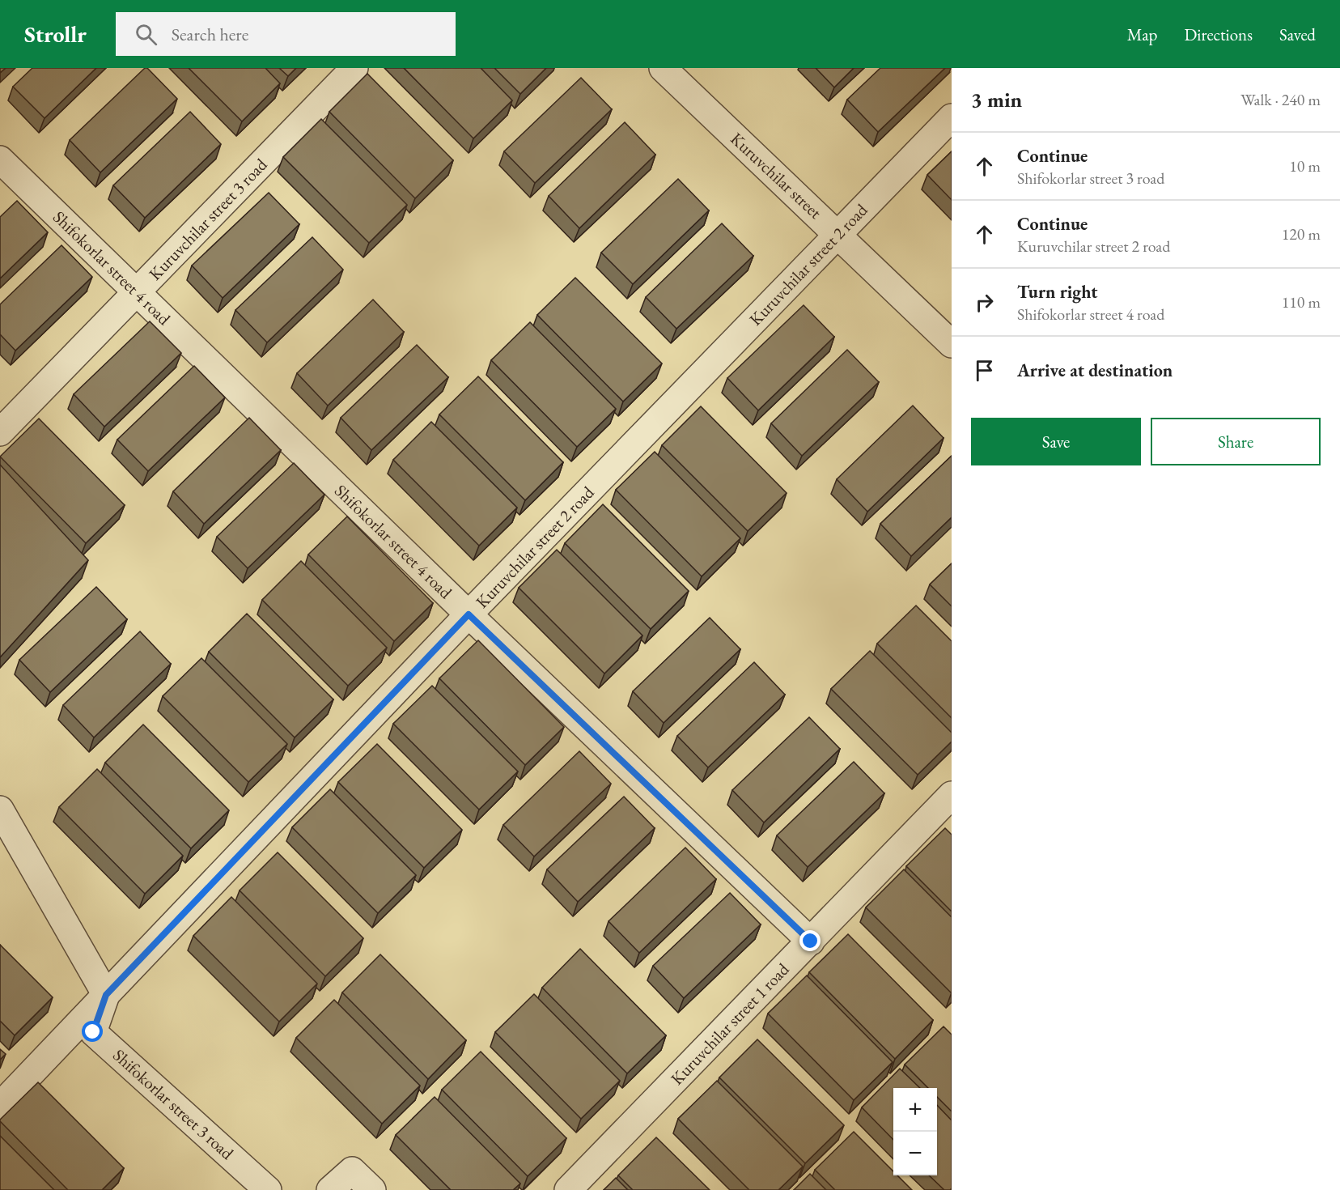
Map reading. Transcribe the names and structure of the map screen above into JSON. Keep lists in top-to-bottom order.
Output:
{
  "streets": {
    "street": [
      "Kuruvchilar street",
      "Kuruvchilar street 3 road",
      "Kuruvchilar street 2 road",
      "Shifokorlar street 4 road",
      "Kuruvchilar street 1 road",
      "Shifokorlar street 3 road"
    ]
  },
  "crossings": [
    ["Kuruvchilar street", "Kuruvchilar street 2 road"],
    ["Kuruvchilar street 3 road", "Shifokorlar street 4 road"],
    ["Kuruvchilar street 2 road", "Shifokorlar street 4 road"],
    ["Kuruvchilar street 2 road", "Shifokorlar street 3 road"],
    ["Shifokorlar street 4 road", "Kuruvchilar street 1 road"]
  ],
  "page": {
    "header": "Strollr",
    "search": "Search here",
    "nav": ["Map", "Directions", "Saved"],
    "heading": ["3 min", "Walk · 240 m"],
    "list": [
      ["Continue", "Shifokorlar street 3 road", "10 m"],
      ["Continue", "Kuruvchilar street 2 road", "120 m"],
      ["Turn right", "Shifokorlar street 4 road", "110 m"],
      "Arrive at destination"
    ],
    "buttons": ["Save", "Share"],
    "map_buttons": ["+", "−"]
  }
}
